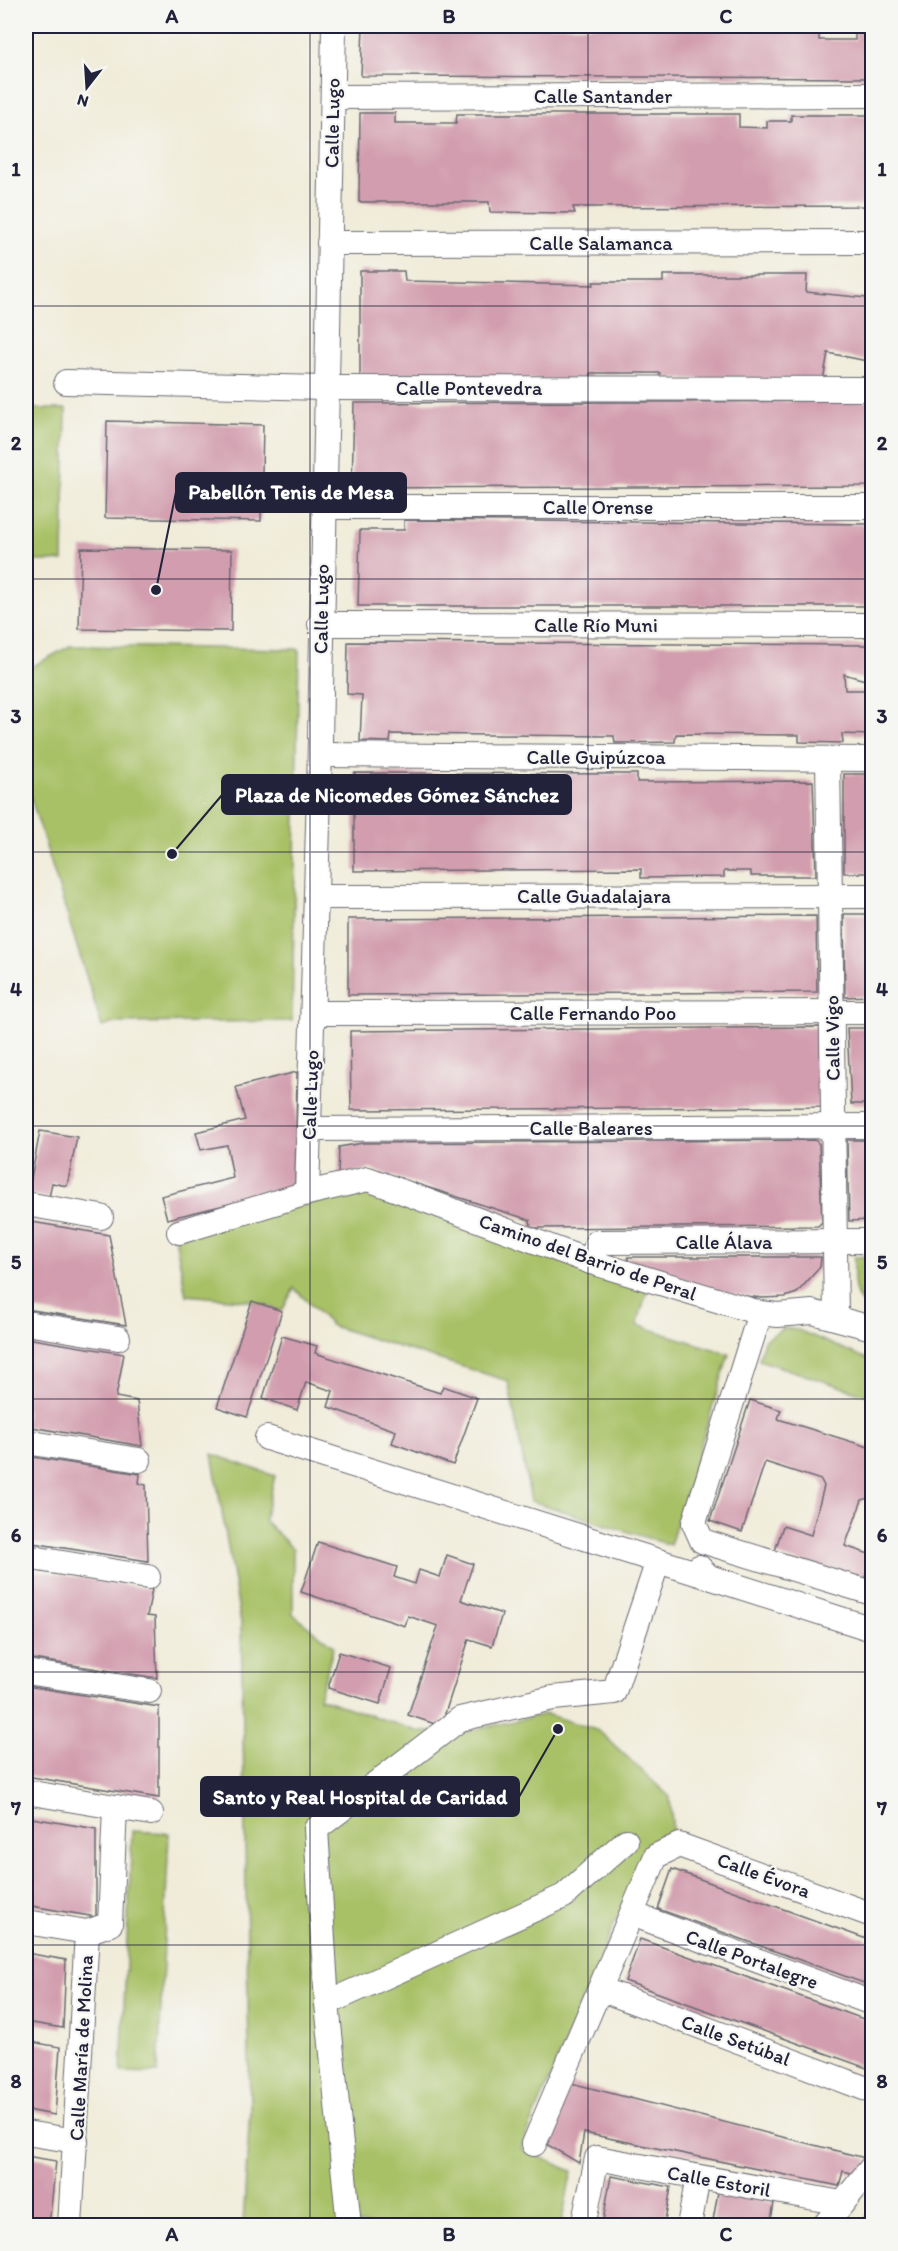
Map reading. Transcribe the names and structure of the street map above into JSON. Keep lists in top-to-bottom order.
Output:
{
  "streets": {
    "street": [
      "Calle Santander",
      "Calle Lugo",
      "Calle Salamanca",
      "Calle Pontevedra",
      "Calle Orense",
      "Calle Río Muni",
      "Calle Guipúzcoa",
      "Calle Guadalajara",
      "Calle Fernando Poo",
      "Calle Vigo",
      "Calle Baleares",
      "Calle Álava",
      "Camino del Barrio de Peral",
      "Calle Évora",
      "Calle Portalegre",
      "Calle Setúbal",
      "Calle María de Molina",
      "Calle Estoril"
    ]
  },
  "crossings": [
    ["Calle Santander", "Calle Lugo"],
    ["Calle Lugo", "Calle Salamanca"],
    ["Calle Lugo", "Calle Pontevedra"],
    ["Calle Lugo", "Calle Orense"],
    ["Calle Lugo", "Calle Río Muni"],
    ["Calle Lugo", "Calle Guipúzcoa"],
    ["Calle Lugo", "Calle Guadalajara"],
    ["Calle Lugo", "Calle Fernando Poo"],
    ["Calle Lugo", "Calle Baleares"],
    ["Calle Lugo", "Camino del Barrio de Peral"],
    ["Calle Guipúzcoa", "Calle Vigo"],
    ["Calle Guadalajara", "Calle Vigo"],
    ["Calle Fernando Poo", "Calle Vigo"],
    ["Calle Vigo", "Calle Baleares"],
    ["Calle Vigo", "Calle Álava"],
    ["Calle Vigo", "Camino del Barrio de Peral"],
    ["Calle Álava", "Camino del Barrio de Peral"],
    ["Calle Évora", "Calle Portalegre"]
  ],
  "places": ["Pabellón Tenis de Mesa", "Plaza de Nicomedes Gómez Sánchez", "Santo y Real Hospital de Caridad"],
  "north": "bottom",
  "grid": {
    "columns": ["A", "B", "C"],
    "rows": [
      "1",
      "2",
      "3",
      "4",
      "5",
      "6",
      "7",
      "8"
    ]
  }
}
